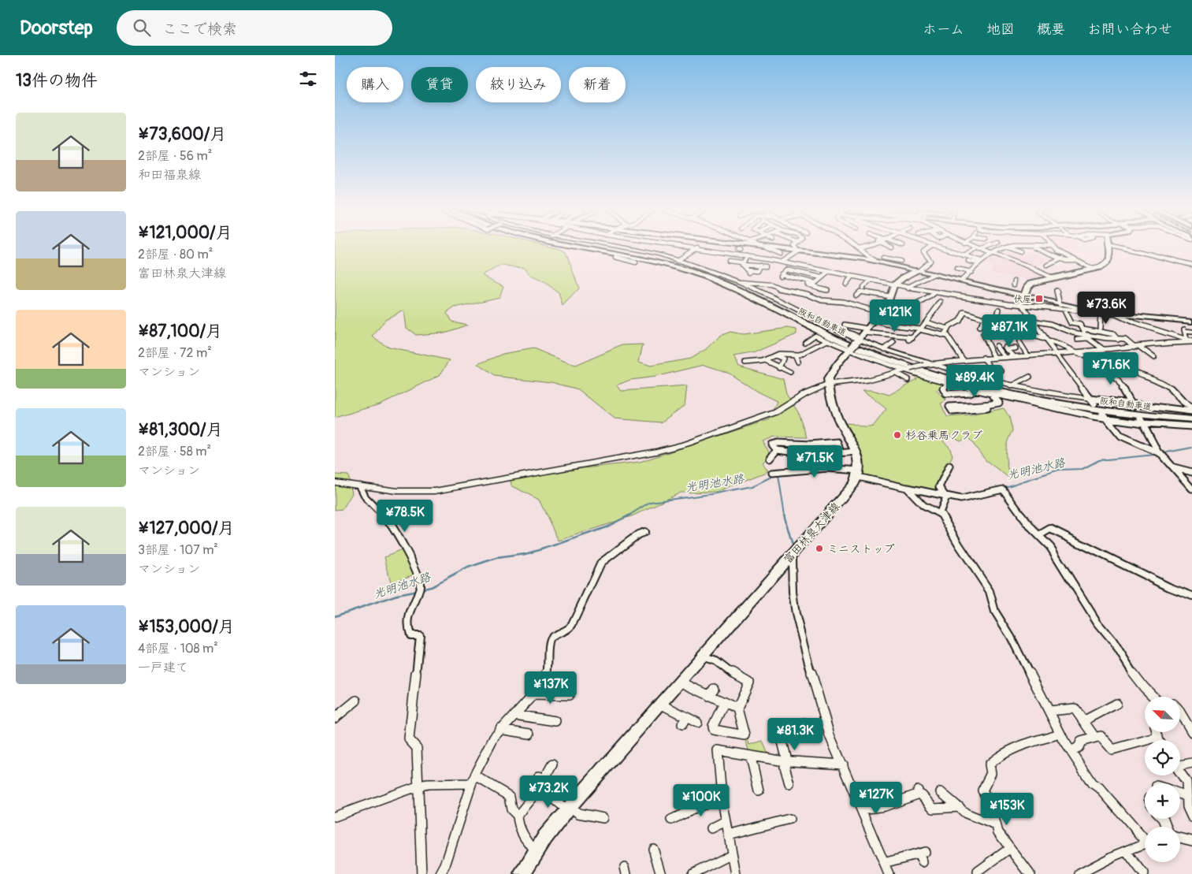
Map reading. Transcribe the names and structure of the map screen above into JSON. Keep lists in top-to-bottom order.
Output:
{
  "streets": {
    "highway": ["阪和自動車道"],
    "main road": ["富田林泉大津線"]
  },
  "water": ["光明池水路"],
  "places": {
    "transit": ["伏屋"],
    "other": ["杉谷乗馬クラブ", "ミニストップ"]
  },
  "north": "top left",
  "page": {
    "header": "Doorstep",
    "search": "ここで検索",
    "nav": [
      "ホーム",
      "地図",
      "概要",
      "お問い合わせ"
    ],
    "heading": "13件の物件",
    "chip": [
      "購入",
      "賃貸",
      "絞り込み",
      "新着"
    ],
    "list": [
      {
        "name": "¥73,600/月",
        "note": "2部屋 · 56 m² · 和田福泉線"
      },
      {
        "name": "¥121,000/月",
        "note": "2部屋 · 80 m² · 富田林泉大津線"
      },
      {
        "name": "¥87,100/月",
        "note": "2部屋 · 72 m² · マンション"
      },
      {
        "name": "¥81,300/月",
        "note": "2部屋 · 58 m² · マンション"
      },
      {
        "name": "¥127,000/月",
        "note": "3部屋 · 107 m² · マンション"
      },
      {
        "name": "¥153,000/月",
        "note": "4部屋 · 108 m² · 一戸建て"
      }
    ],
    "price": [
      "¥73.6K",
      "¥121K",
      "¥87.1K",
      "¥71.6K",
      "¥89.4K",
      "¥71.5K",
      "¥78.5K",
      "¥137K",
      "¥81.3K",
      "¥73.2K",
      "¥127K",
      "¥100K",
      "¥153K"
    ],
    "map_buttons": ["+", "−"]
  }
}
